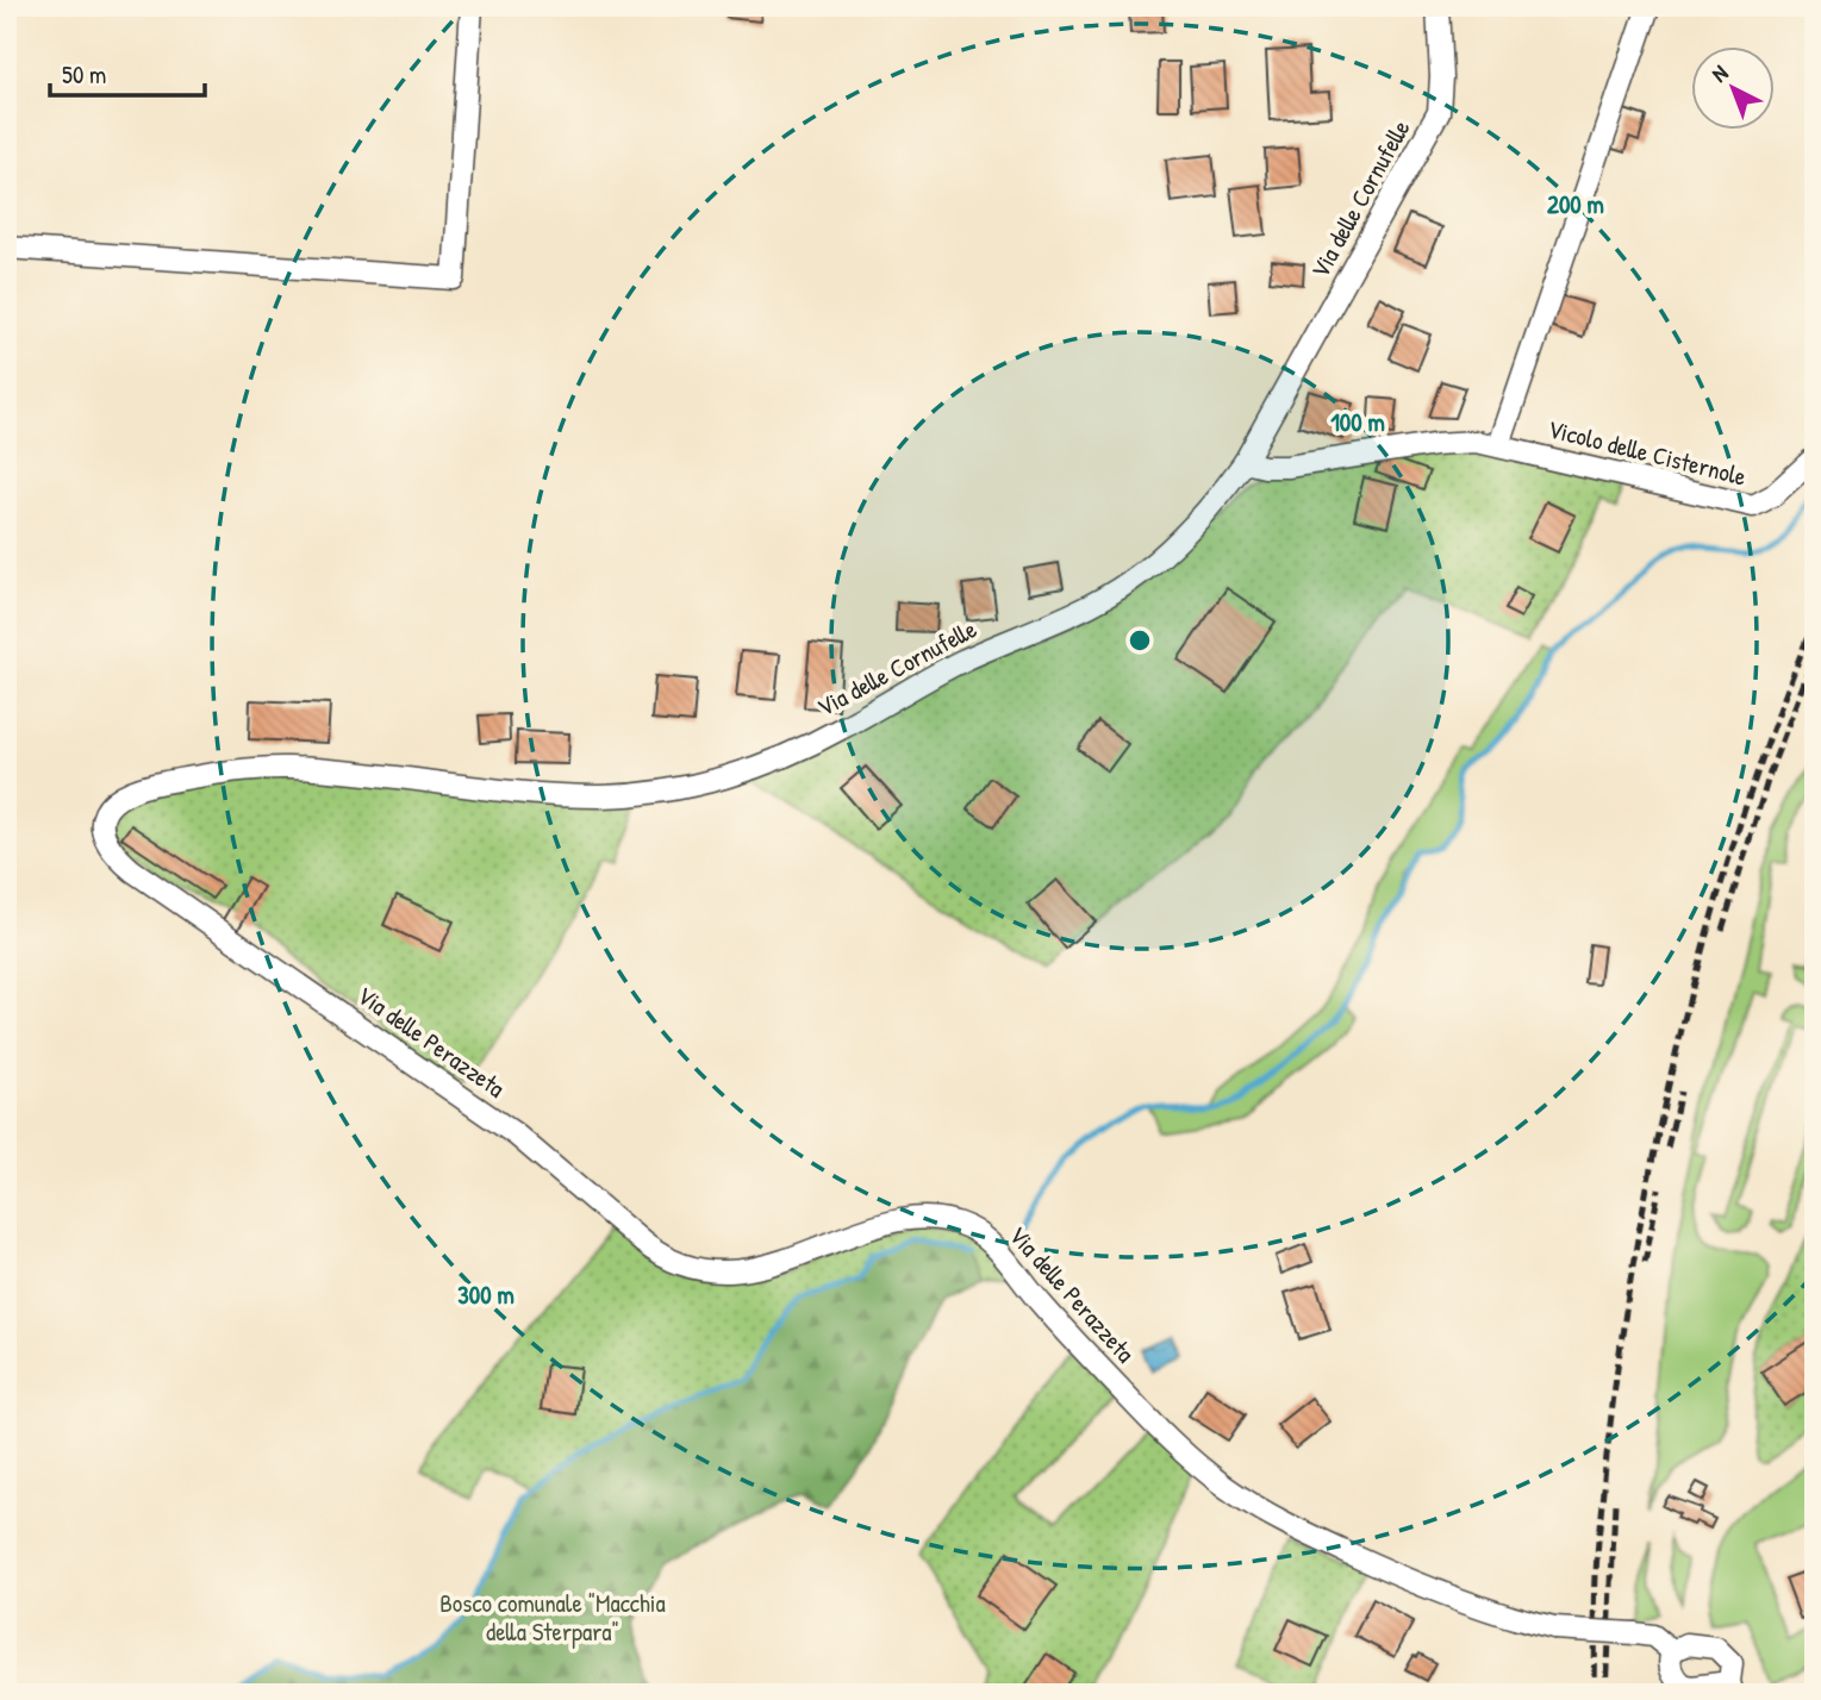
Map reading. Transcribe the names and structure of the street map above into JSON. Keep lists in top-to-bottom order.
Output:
{
  "streets": {
    "street": ["Via delle Cornufelle", "Vicolo delle Cisternole", "Via delle Perazzeta"]
  },
  "crossings": [
    ["Via delle Cornufelle", "Vicolo delle Cisternole"],
    ["Via delle Cornufelle", "Via delle Perazzeta"]
  ],
  "parks": ["Bosco comunale \"Macchia della Sterpara\""],
  "scale_bar": "50 m",
  "north": "top left",
  "rings": ["200 m", "100 m", "300 m"]
}
